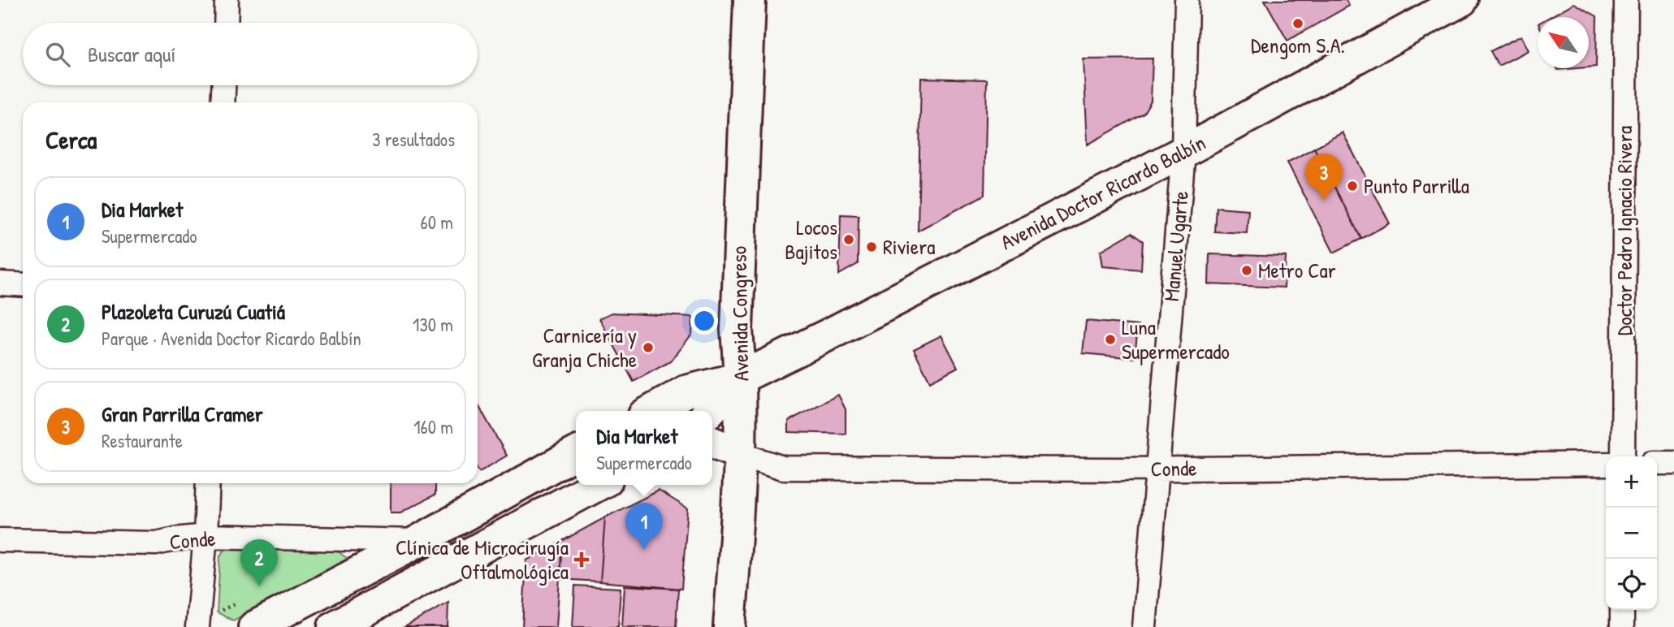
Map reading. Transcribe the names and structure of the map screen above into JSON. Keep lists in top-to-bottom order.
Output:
{
  "streets": {
    "main road": ["Avenida Doctor Ricardo Balbín", "Avenida Congreso"],
    "street": ["Doctor Pedro Ignacio Rivera", "Manuel Ugarte", "Conde"]
  },
  "crossings": [
    ["Avenida Doctor Ricardo Balbín", "Manuel Ugarte"],
    ["Avenida Doctor Ricardo Balbín", "Avenida Congreso"],
    ["Manuel Ugarte", "Conde"],
    ["Avenida Congreso", "Conde"]
  ],
  "places": {
    "other": [
      "Dengom S.A.",
      "Punto Parrilla",
      "Locos Bajitos",
      "Riviera",
      "Metro Car",
      "Luna Supermercado",
      "Carnicería y Granja Chiche"
    ],
    "health": ["Clínica de Microcirugía Oftalmológica"]
  },
  "north": "top left",
  "page": {
    "search": "Buscar aquí",
    "heading": ["Cerca", "3 resultados"],
    "pins": ["3", "1", "2"],
    "list": [
      {
        "mark": "1",
        "name": "Dia Market",
        "note": "Supermercado",
        "value": "60 m"
      },
      {
        "mark": "2",
        "name": "Plazoleta Curuzú Cuatiá",
        "note": "Parque · Avenida Doctor Ricardo Balbín",
        "value": "130 m"
      },
      {
        "mark": "3",
        "name": "Gran Parrilla Cramer",
        "note": "Restaurante",
        "value": "160 m"
      }
    ],
    "popup": ["Dia Market", "Supermercado"],
    "map_buttons": ["+", "−"]
  }
}
